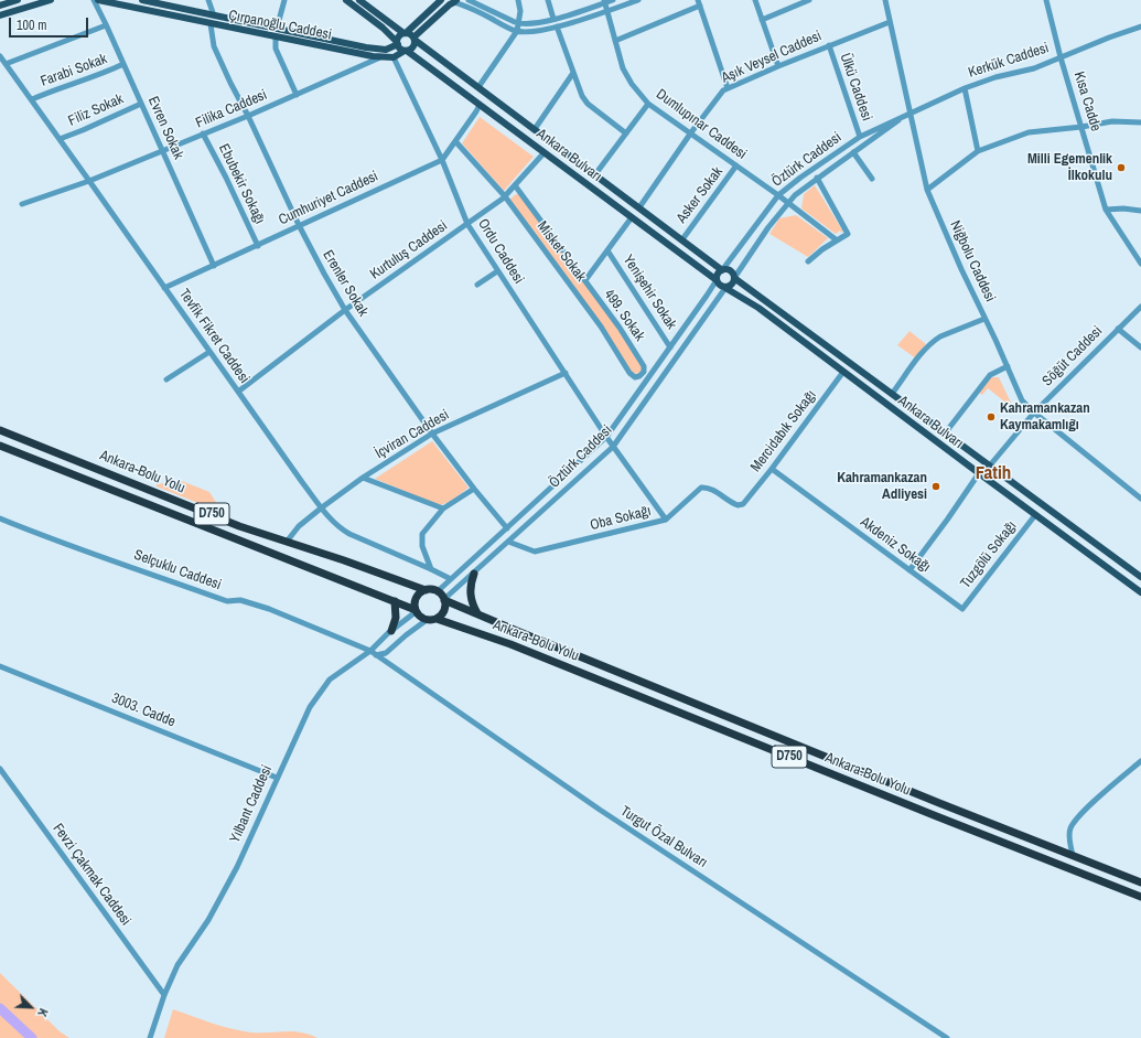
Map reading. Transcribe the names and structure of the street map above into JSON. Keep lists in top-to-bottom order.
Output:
{
  "streets": {
    "highway": ["Ankara-Bolu Yolu", "D750"],
    "main road": ["Çırpanoğlu Caddesi", "Ankara Bulvarı"],
    "street": [
      "Aşık Veysel Caddesi",
      "Kerkük Caddesi",
      "Farabi Sokak",
      "Ülkü Caddesi",
      "Kısa Cadde",
      "Filika Caddesi",
      "Filiz Sokak",
      "Dumlupınar Caddesi",
      "Evren Sokak",
      "Öztürk Caddesi",
      "Ebubekir Sokağı",
      "Asker Sokak",
      "Cumhuriyet Caddesi",
      "Kurtuluş Caddesi",
      "Ordu Caddesi",
      "Misket Sokak",
      "Niğbolu Caddesi",
      "Erenler Sokak",
      "Yenişehir Sokak",
      "499. Sokak",
      "Tevfik Fikret Caddesi",
      "Söğüt Caddesi",
      "Mercidabık Sokağı",
      "İçviran Caddesi",
      "Oba Sokağı",
      "Akdeniz Sokağı",
      "Tuzgölü Sokağı",
      "Selçuklu Caddesi",
      "3003. Cadde",
      "Yılbant Caddesi",
      "Turgut Özal Bulvarı",
      "Fevzi Çakmak Caddesi"
    ]
  },
  "crossings": [
    ["Çırpanoğlu Caddesi", "Filika Caddesi"],
    ["Çırpanoğlu Caddesi", "Ankara Bulvarı"],
    ["Çırpanoğlu Caddesi", "Ordu Caddesi"],
    ["Çırpanoğlu Caddesi", "Erenler Sokak"],
    ["Aşık Veysel Caddesi", "Ülkü Caddesi"],
    ["Aşık Veysel Caddesi", "Dumlupınar Caddesi"],
    ["Aşık Veysel Caddesi", "Ankara Bulvarı"],
    ["Kerkük Caddesi", "Kısa Cadde"],
    ["Kerkük Caddesi", "Öztürk Caddesi"],
    ["Kerkük Caddesi", "Niğbolu Caddesi"],
    ["Farabi Sokak", "Evren Sokak"],
    ["Farabi Sokak", "Tevfik Fikret Caddesi"],
    ["Ülkü Caddesi", "Öztürk Caddesi"],
    ["Filika Caddesi", "Evren Sokak"],
    ["Filika Caddesi", "Ebubekir Sokağı"],
    ["Filika Caddesi", "Erenler Sokak"],
    ["Filika Caddesi", "Tevfik Fikret Caddesi"],
    ["Filiz Sokak", "Evren Sokak"],
    ["Filiz Sokak", "Tevfik Fikret Caddesi"],
    ["Dumlupınar Caddesi", "Öztürk Caddesi"],
    ["Dumlupınar Caddesi", "Asker Sokak"],
    ["Evren Sokak", "Cumhuriyet Caddesi"],
    ["Ankara Bulvarı", "Öztürk Caddesi"],
    ["Ankara Bulvarı", "Asker Sokak"],
    ["Ankara Bulvarı", "Kurtuluş Caddesi"],
    ["Ankara Bulvarı", "Söğüt Caddesi"],
    ["Ankara Bulvarı", "Mercidabık Sokağı"],
    ["Ankara Bulvarı", "Tuzgölü Sokağı"],
    ["Öztürk Caddesi", "Ordu Caddesi"],
    ["Öztürk Caddesi", "Niğbolu Caddesi"],
    ["Öztürk Caddesi", "Erenler Sokak"],
    ["Öztürk Caddesi", "Yenişehir Sokak"],
    ["Öztürk Caddesi", "Tevfik Fikret Caddesi"],
    ["Öztürk Caddesi", "Ankara-Bolu Yolu"],
    ["Öztürk Caddesi", "Oba Sokağı"],
    ["Öztürk Caddesi", "Yılbant Caddesi"],
    ["Ebubekir Sokağı", "Cumhuriyet Caddesi"],
    ["Cumhuriyet Caddesi", "Ordu Caddesi"],
    ["Cumhuriyet Caddesi", "Erenler Sokak"],
    ["Cumhuriyet Caddesi", "Tevfik Fikret Caddesi"],
    ["Kurtuluş Caddesi", "Ordu Caddesi"],
    ["Kurtuluş Caddesi", "Misket Sokak"],
    ["Kurtuluş Caddesi", "Erenler Sokak"],
    ["Kurtuluş Caddesi", "499. Sokak"],
    ["Kurtuluş Caddesi", "Tevfik Fikret Caddesi"],
    ["Ordu Caddesi", "İçviran Caddesi"],
    ["Ordu Caddesi", "Oba Sokağı"],
    ["Misket Sokak", "499. Sokak"],
    ["Niğbolu Caddesi", "Söğüt Caddesi"],
    ["Erenler Sokak", "İçviran Caddesi"],
    ["Tevfik Fikret Caddesi", "İçviran Caddesi"],
    ["Mercidabık Sokağı", "Oba Sokağı"],
    ["Mercidabık Sokağı", "Akdeniz Sokağı"],
    ["İçviran Caddesi", "Ankara-Bolu Yolu"],
    ["Ankara-Bolu Yolu", "Yılbant Caddesi"],
    ["Akdeniz Sokağı", "Tuzgölü Sokağı"],
    ["Selçuklu Caddesi", "Yılbant Caddesi"],
    ["Selçuklu Caddesi", "Turgut Özal Bulvarı"],
    ["3003. Cadde", "Yılbant Caddesi"],
    ["Yılbant Caddesi", "Turgut Özal Bulvarı"],
    ["Yılbant Caddesi", "Fevzi Çakmak Caddesi"]
  ],
  "districts": ["Fatih"],
  "places": ["Milli Egemenlik İlkokulu", "Kahramankazan Kaymakamlığı", "Kahramankazan Adliyesi"],
  "scale_bar": "100 m",
  "north": "bottom right"
}
